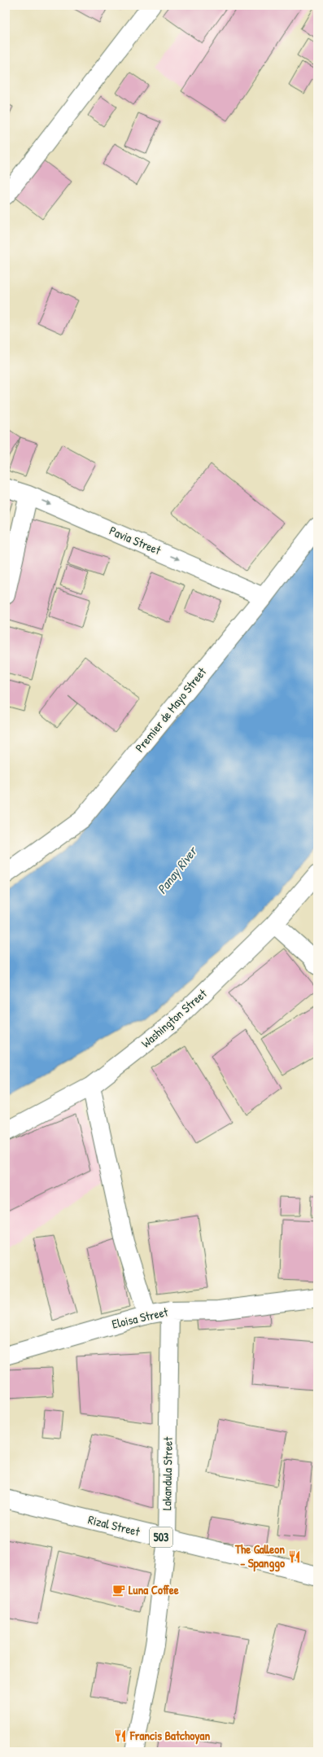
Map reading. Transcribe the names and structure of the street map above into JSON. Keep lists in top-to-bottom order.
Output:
{
  "streets": {
    "street": [
      "Pavia Street",
      "Premier de Mayo Street",
      "Washington Street",
      "Eloisa Street",
      "Lakandula Street",
      "Rizal Street",
      "503"
    ]
  },
  "crossings": [
    ["Pavia Street", "Premier de Mayo Street"],
    ["Eloisa Street", "Lakandula Street"],
    ["Lakandula Street", "Rizal Street"]
  ],
  "one_way": ["Pavia Street"],
  "water": ["Panay River"],
  "places": {
    "restaurant": ["The Galleon - Spanggo", "Francis Batchoyan"],
    "cafe": ["Luna Coffee"]
  }
}
